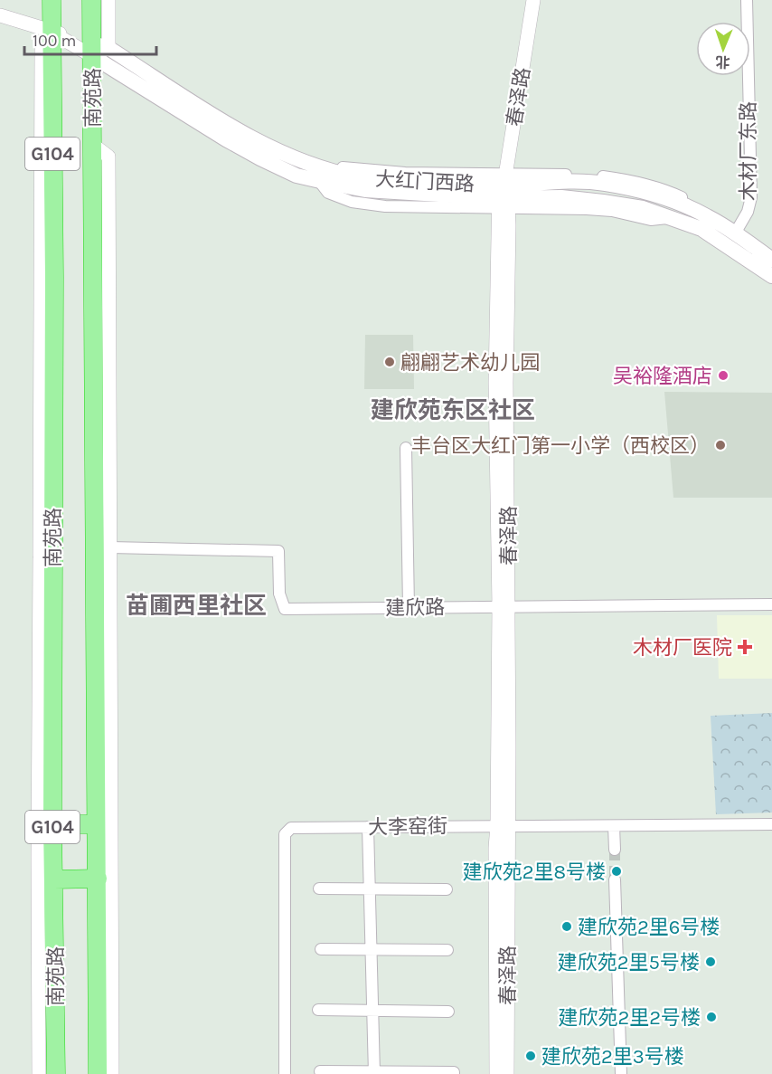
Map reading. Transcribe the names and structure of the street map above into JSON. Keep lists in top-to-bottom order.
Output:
{
  "streets": {
    "highway": ["南苑路", "G104"],
    "main road": ["大红门西路"],
    "street": [
      "春泽路",
      "木材厂东路",
      "建欣路",
      "大李窑街"
    ]
  },
  "crossings": [
    ["春泽路", "大红门西路"],
    ["春泽路", "建欣路"],
    ["春泽路", "大李窑街"],
    ["南苑路", "大红门西路"],
    ["木材厂东路", "大红门西路"]
  ],
  "districts": ["建欣苑东区社区", "苗圃西里社区"],
  "places": {
    "other": [
      "翩翩艺术幼儿园",
      "吴裕隆酒店",
      "丰台区大红门第一小学（西校区）",
      "建欣苑2里8号楼",
      "建欣苑2里6号楼",
      "建欣苑2里5号楼",
      "建欣苑2里2号楼",
      "建欣苑2里3号楼"
    ],
    "health": ["木材厂医院"]
  },
  "scale_bar": "100 m",
  "north": "bottom"
}
